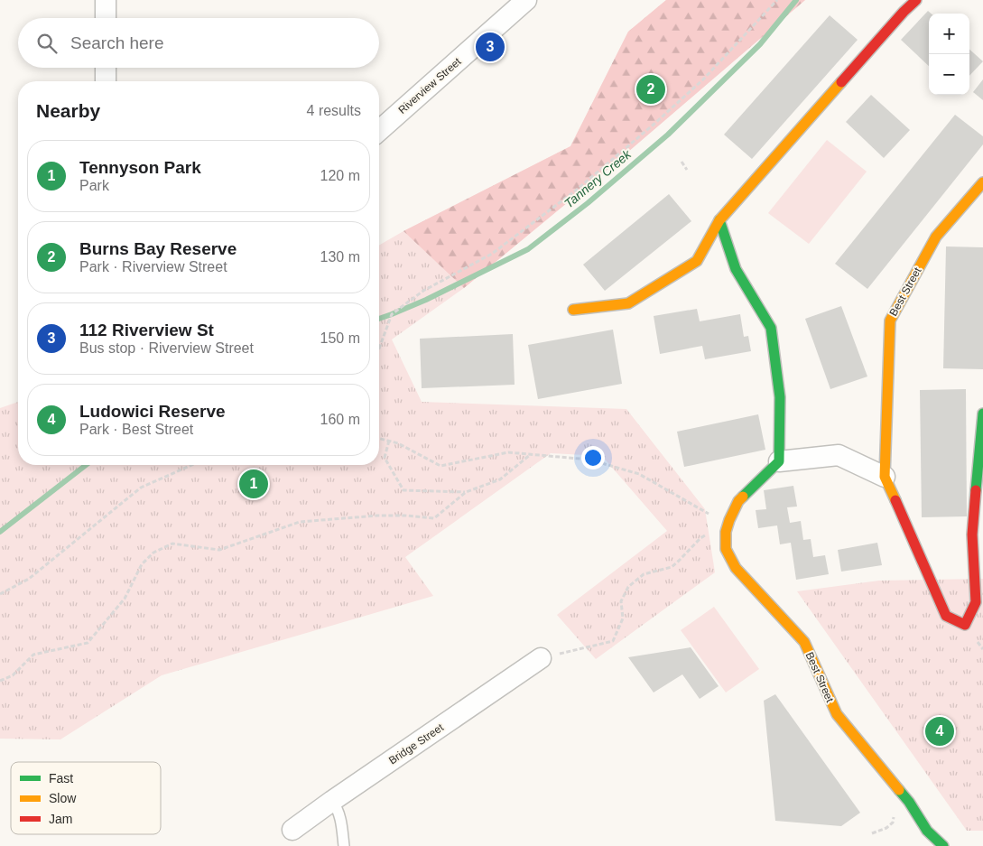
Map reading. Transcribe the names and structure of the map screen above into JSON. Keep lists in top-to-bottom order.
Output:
{
  "streets": {
    "street": ["Riverview Street", "Best Street", "Bridge Street"]
  },
  "water": ["Tannery Creek"],
  "legend": ["Fast", "Slow", "Jam"],
  "page": {
    "map_buttons": ["+", "−"],
    "search": "Search here",
    "pins": [
      "3",
      "2",
      "1",
      "4"
    ],
    "heading": ["Nearby", "4 results"],
    "list": [
      {
        "mark": "1",
        "name": "Tennyson Park",
        "note": "Park",
        "value": "120 m"
      },
      {
        "mark": "2",
        "name": "Burns Bay Reserve",
        "note": "Park · Riverview Street",
        "value": "130 m"
      },
      {
        "mark": "3",
        "name": "112 Riverview St",
        "note": "Bus stop · Riverview Street",
        "value": "150 m"
      },
      {
        "mark": "4",
        "name": "Ludowici Reserve",
        "note": "Park · Best Street",
        "value": "160 m"
      }
    ]
  }
}
